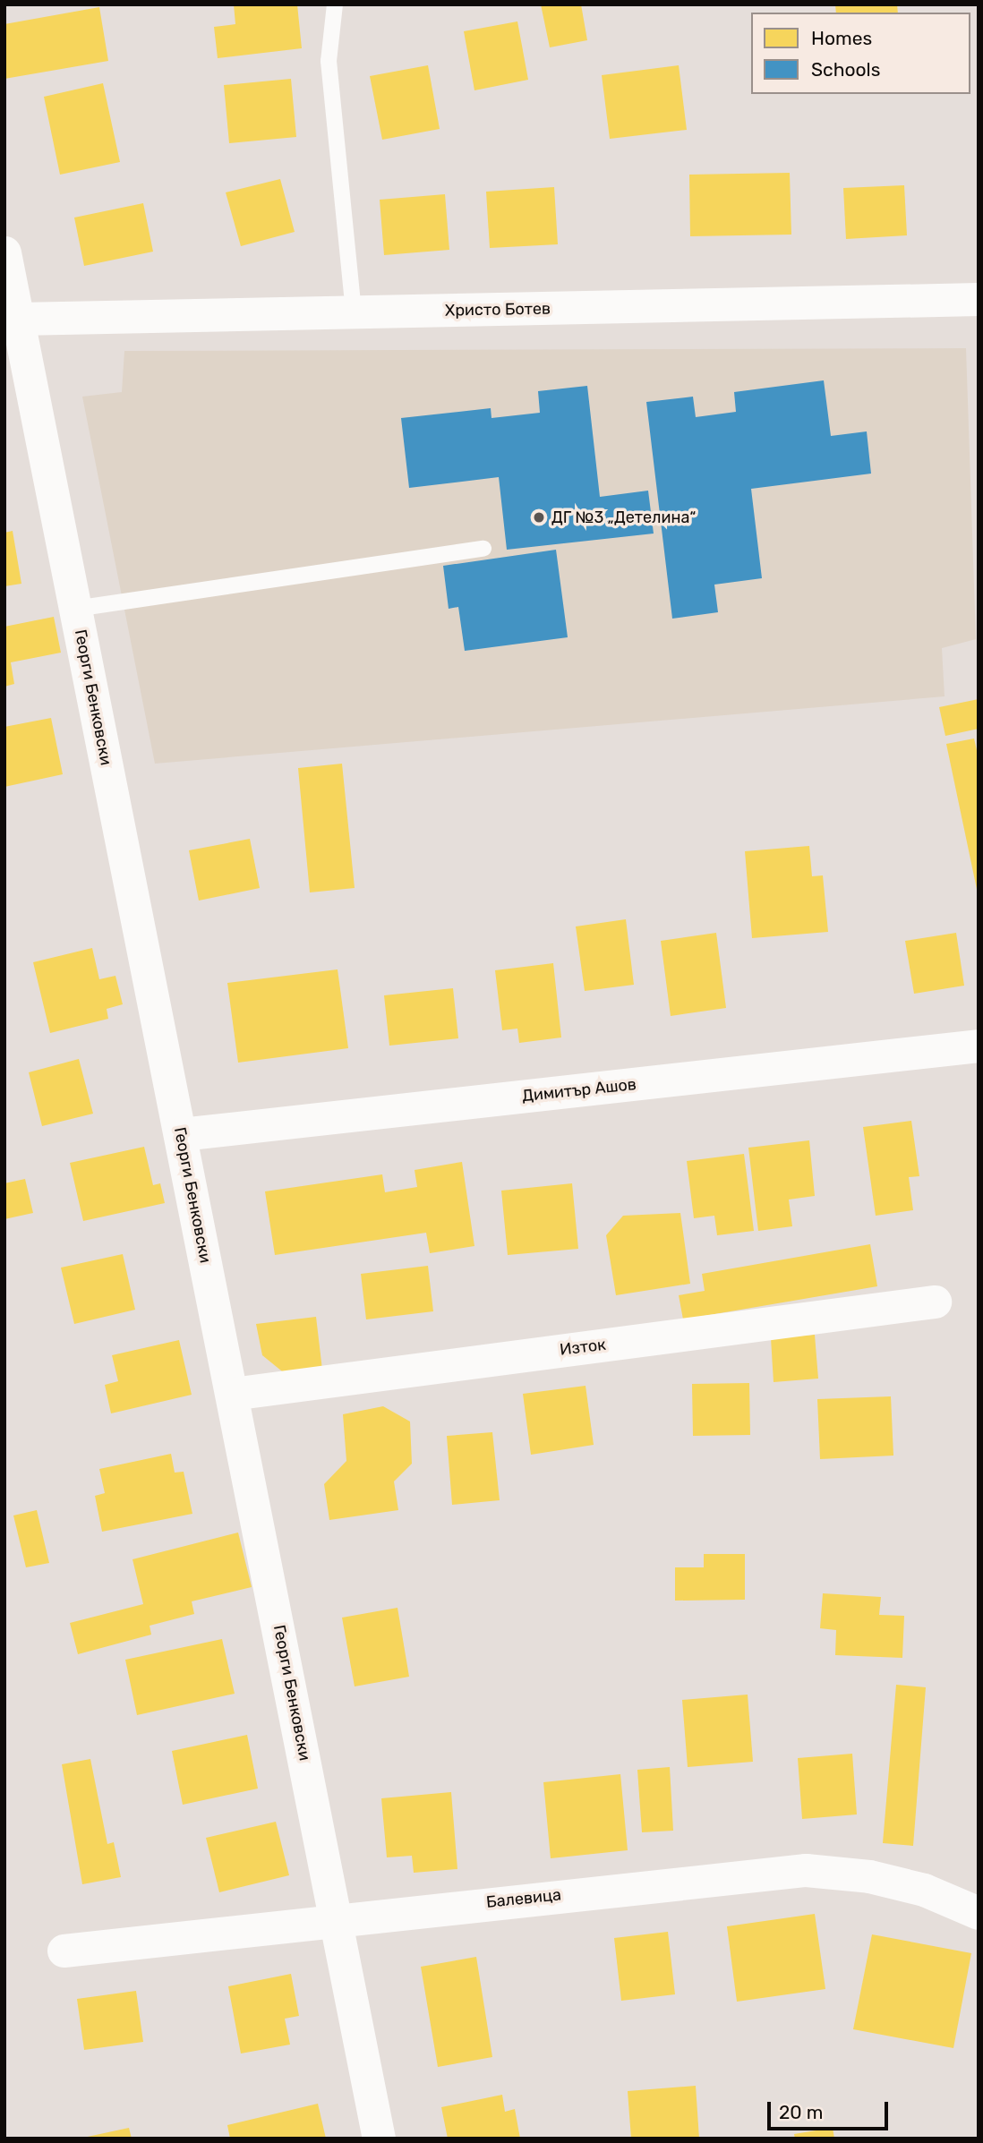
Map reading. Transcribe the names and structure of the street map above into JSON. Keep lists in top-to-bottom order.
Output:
{
  "streets": {
    "street": [
      "Христо Ботев",
      "Георги Бенковски",
      "Димитър Ашов",
      "Изток",
      "Балевица"
    ]
  },
  "crossings": [
    ["Христо Ботев", "Георги Бенковски"],
    ["Георги Бенковски", "Димитър Ашов"],
    ["Георги Бенковски", "Изток"],
    ["Георги Бенковски", "Балевица"]
  ],
  "places": ["ДГ №3 „Детелина“"],
  "legend": ["Homes", "Schools"],
  "scale_bar": "20 m"
}
